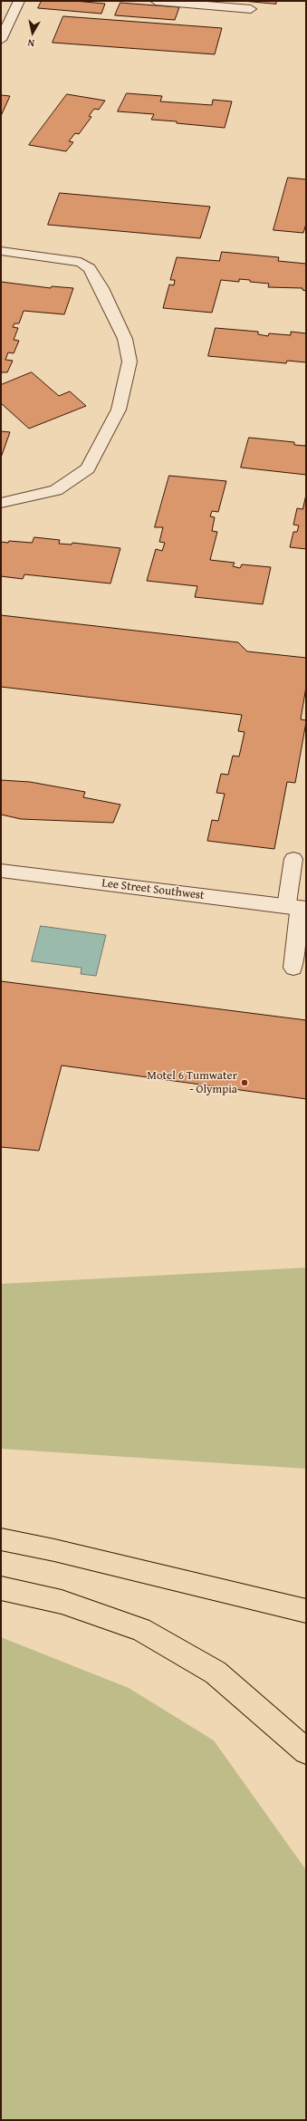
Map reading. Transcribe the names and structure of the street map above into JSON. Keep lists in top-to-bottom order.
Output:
{
  "streets": {
    "street": ["Lee Street Southwest"]
  },
  "places": ["Motel 6 Tumwater - Olympia"],
  "north": "bottom"
}
